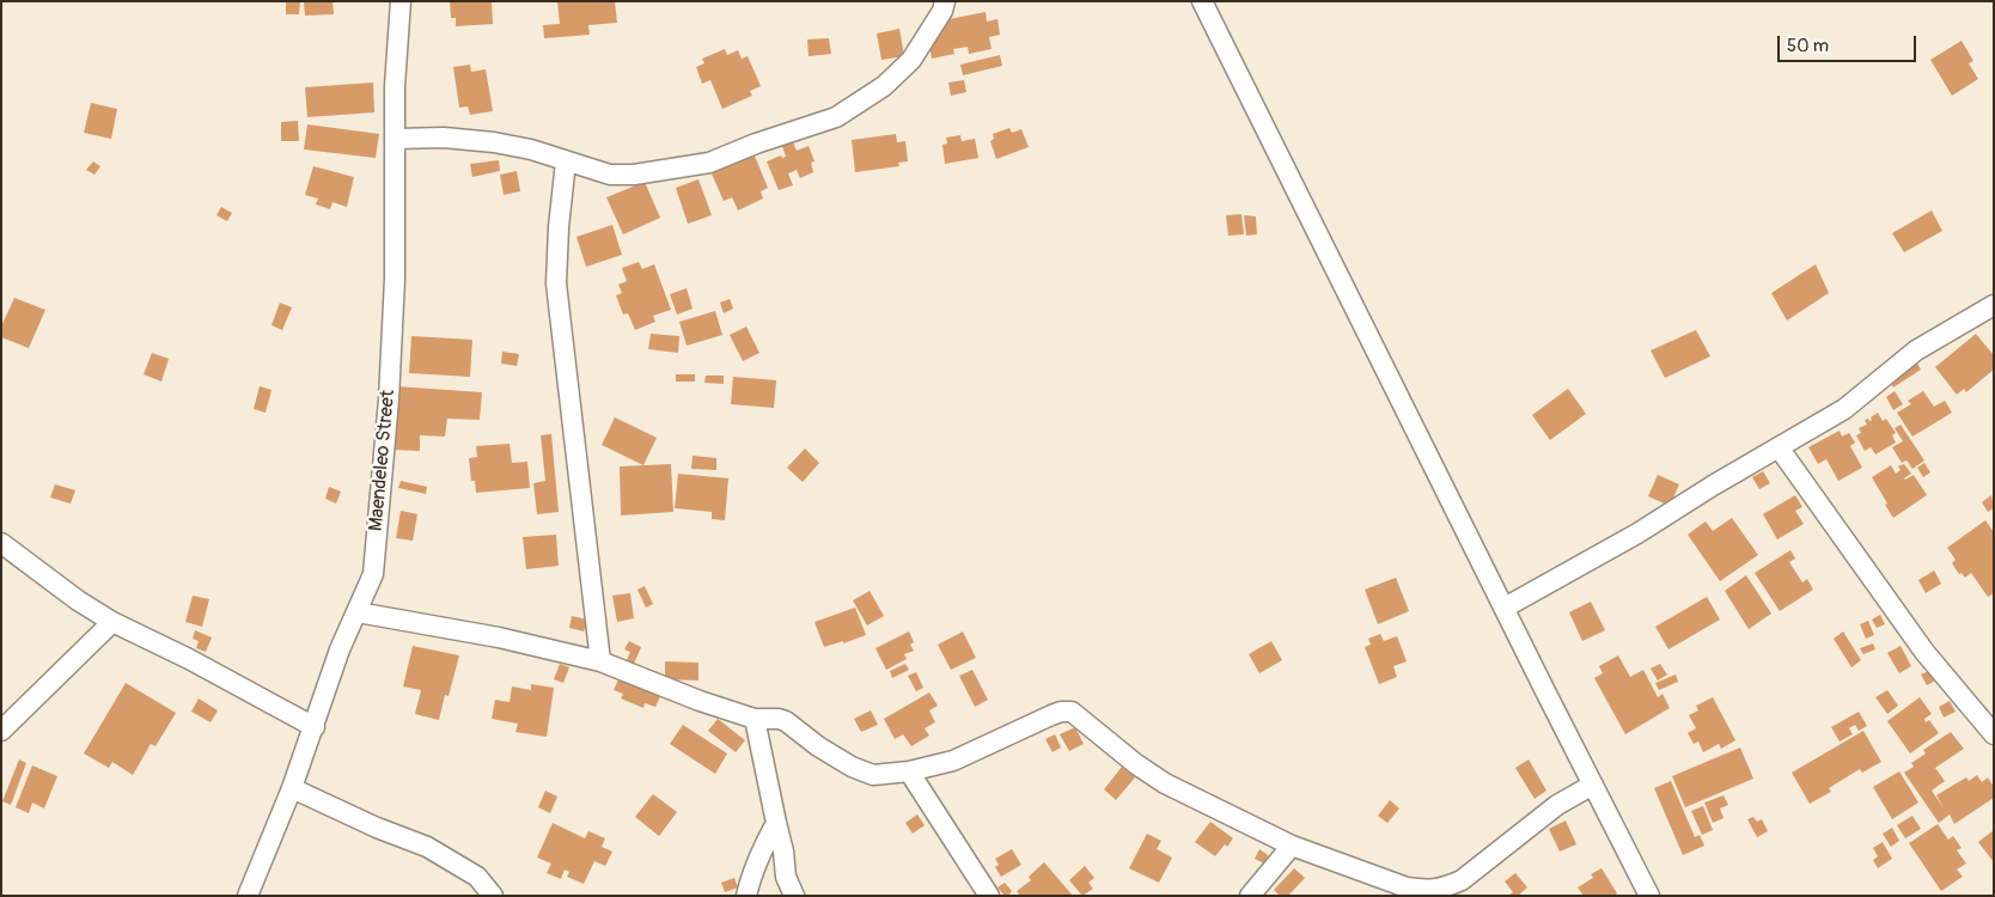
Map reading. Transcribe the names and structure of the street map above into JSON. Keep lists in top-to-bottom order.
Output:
{
  "streets": {
    "street": ["Maendeleo Street"]
  },
  "scale_bar": "50 m"
}
